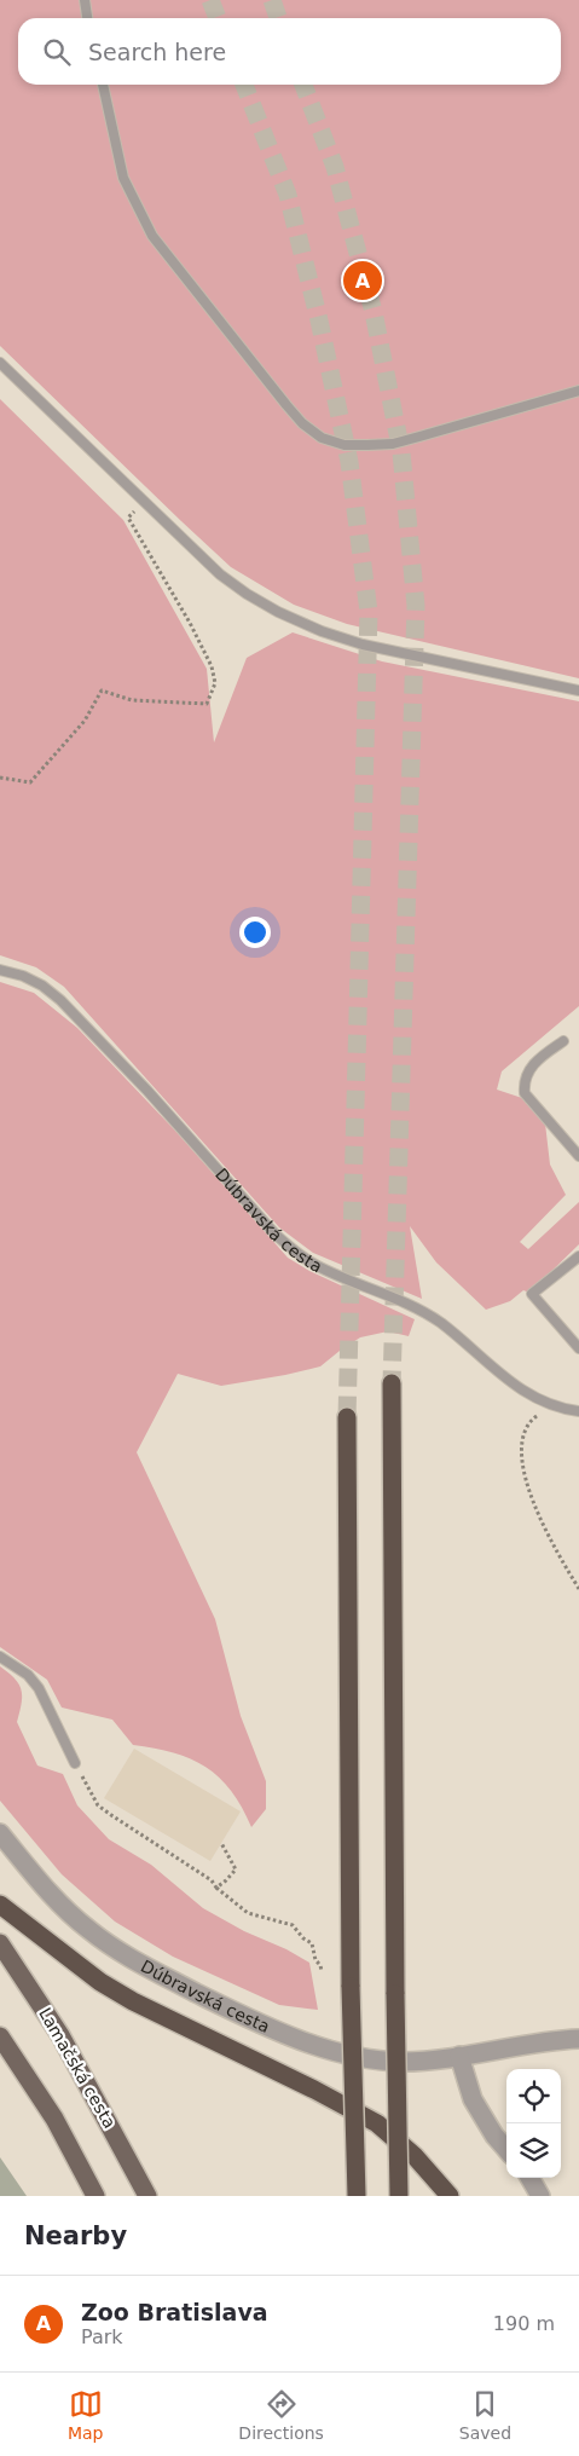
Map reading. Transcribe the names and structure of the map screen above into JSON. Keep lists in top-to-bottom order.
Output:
{
  "streets": {
    "main road": ["Lamačská cesta"],
    "street": ["Dúbravská cesta"]
  },
  "page": {
    "search": "Search here",
    "pins": "A",
    "heading": "Nearby",
    "list": [
      {
        "mark": "A",
        "name": "Zoo Bratislava",
        "note": "Park",
        "value": "190 m"
      }
    ],
    "nav": ["Map", "Directions", "Saved"]
  }
}
